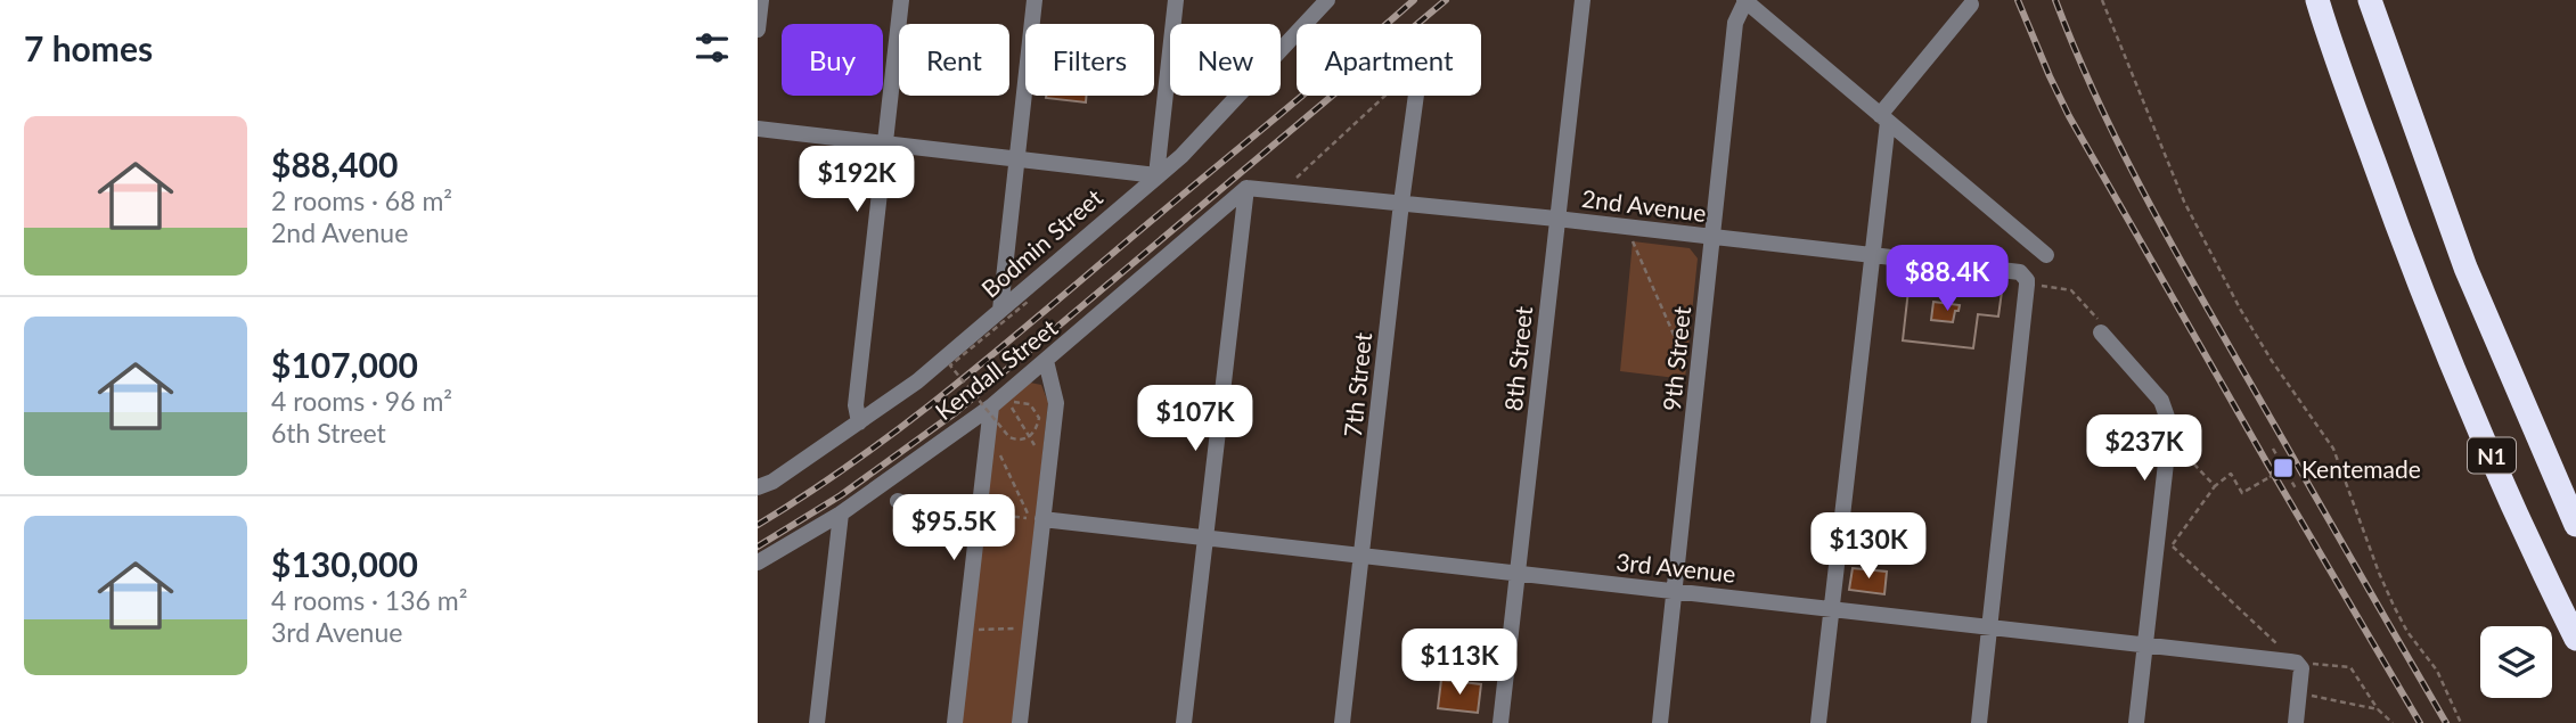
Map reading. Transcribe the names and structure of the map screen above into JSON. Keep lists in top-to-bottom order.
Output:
{
  "streets": {
    "highway": ["N1"],
    "street": [
      "2nd Avenue",
      "Bodmin Street",
      "8th Street",
      "9th Street",
      "Kendall Street",
      "7th Street",
      "3rd Avenue"
    ]
  },
  "crossings": [
    ["2nd Avenue", "8th Street"],
    ["2nd Avenue", "9th Street"],
    ["2nd Avenue", "Kendall Street"],
    ["2nd Avenue", "7th Street"],
    ["8th Street", "3rd Avenue"],
    ["9th Street", "3rd Avenue"],
    ["7th Street", "3rd Avenue"]
  ],
  "places": {
    "transit": ["Kentemade"]
  },
  "page": {
    "heading": "7 homes",
    "chip": [
      "Buy",
      "Rent",
      "Filters",
      "New",
      "Apartment"
    ],
    "list": [
      {
        "name": "$88,400",
        "note": "2 rooms · 68 m² · 2nd Avenue"
      },
      {
        "name": "$107,000",
        "note": "4 rooms · 96 m² · 6th Street"
      },
      {
        "name": "$130,000",
        "note": "4 rooms · 136 m² · 3rd Avenue"
      }
    ],
    "price": [
      "$192K",
      "$88.4K",
      "$107K",
      "$237K",
      "$95.5K",
      "$130K",
      "$113K"
    ]
  }
}
